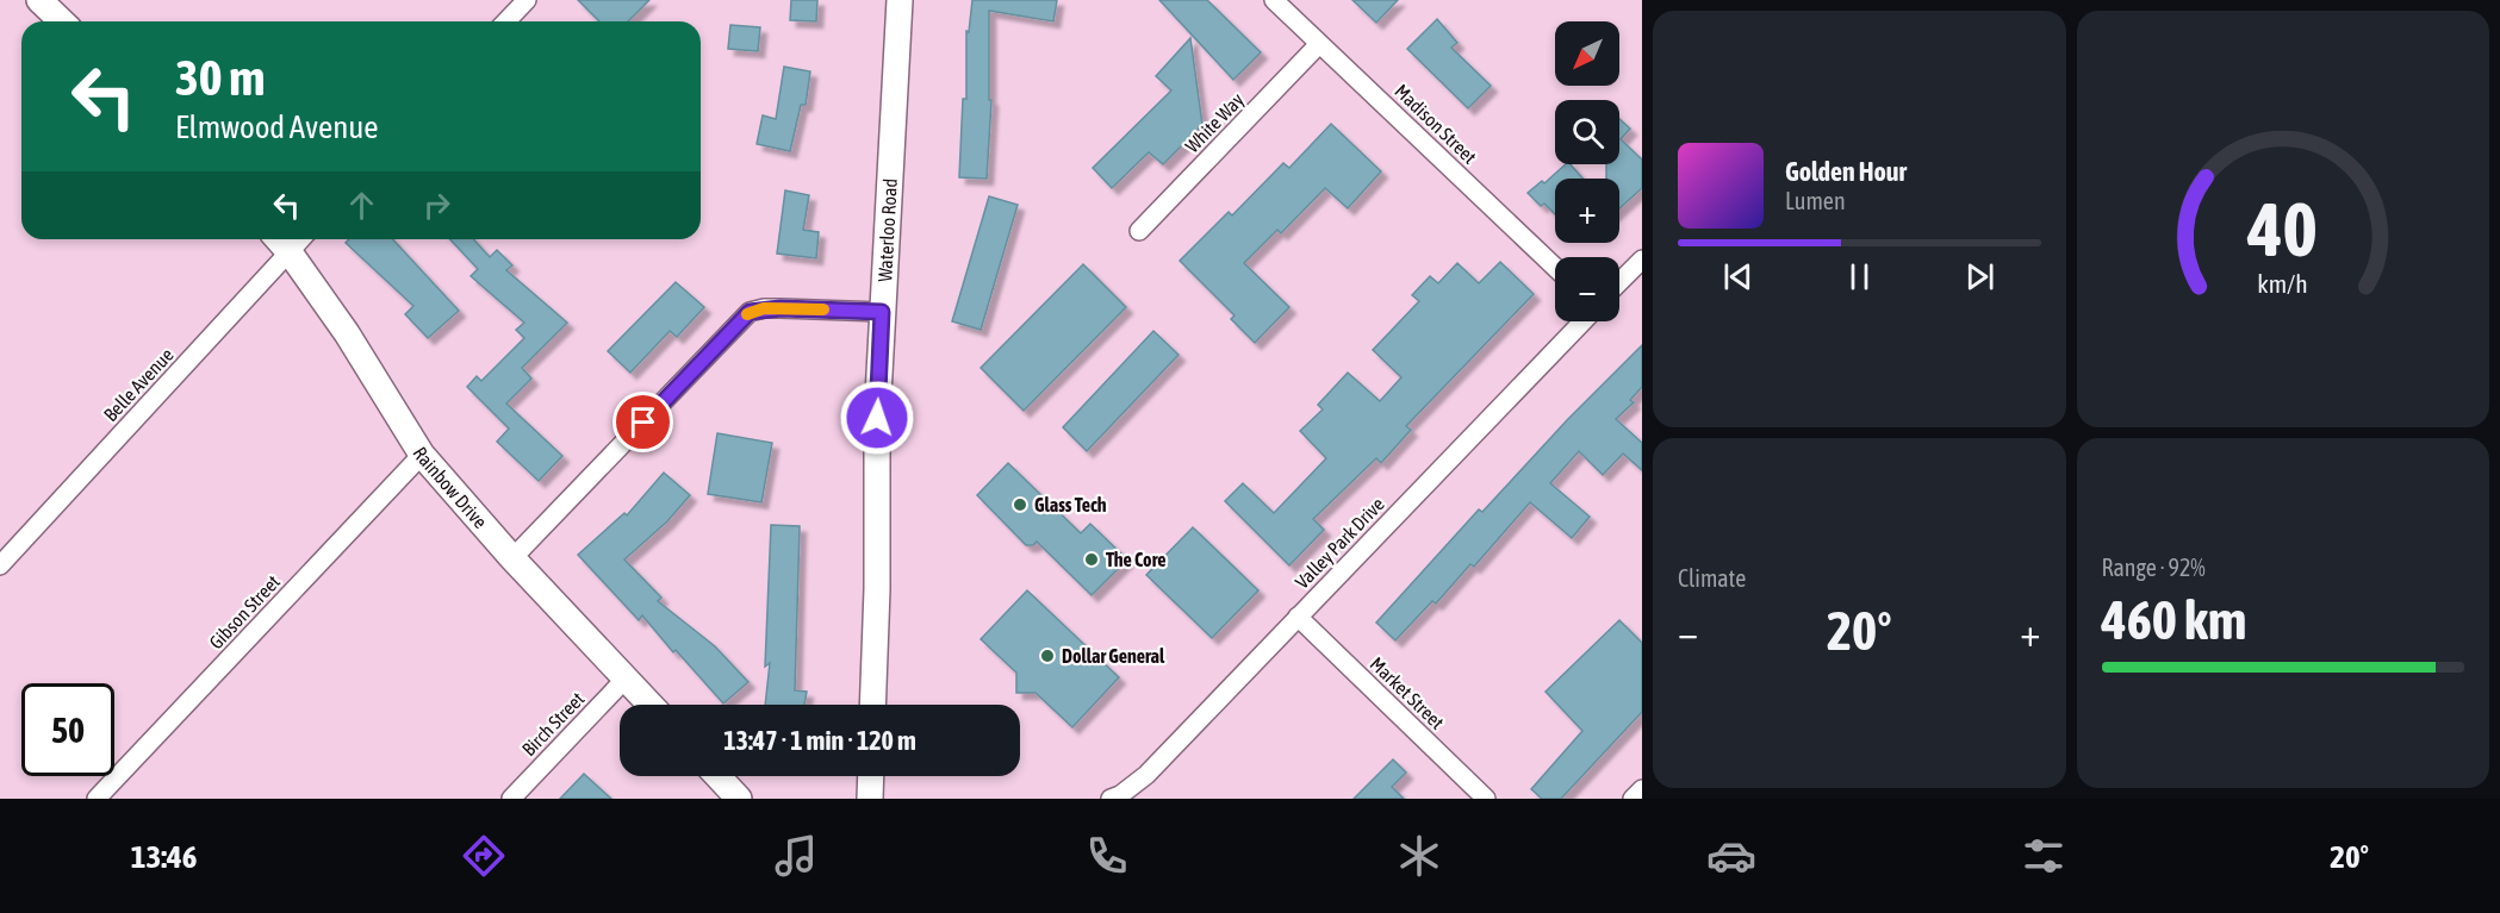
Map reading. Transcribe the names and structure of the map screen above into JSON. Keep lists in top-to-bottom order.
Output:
{
  "streets": {
    "main road": ["Waterloo Road", "Rainbow Drive"],
    "street": [
      "White Way",
      "Madison Street",
      "Belle Avenue",
      "Valley Park Drive",
      "Gibson Street",
      "Market Street",
      "Birch Street"
    ]
  },
  "crossings": [
    ["White Way", "Madison Street"],
    ["Belle Avenue", "Rainbow Drive"],
    ["Rainbow Drive", "Gibson Street"],
    ["Rainbow Drive", "Birch Street"],
    ["Valley Park Drive", "Market Street"]
  ],
  "places": ["Glass Tech", "The Core", "Dollar General"],
  "north": "bottom left",
  "page": {
    "map_buttons": ["+", "−"],
    "turn": ["30 m", "Elmwood Avenue"],
    "song": ["Golden Hour", "Lumen"],
    "tile": [
      "Climate",
      ["Range · 92%", "460 km"]
    ],
    "heat": ["−", "20°", "+"],
    "limit": "50",
    "trip": "13:47 · 1 min · 120 m",
    "tabs": ["13:46", "20°"],
    "gauge": ["40", "km/h"]
  }
}
